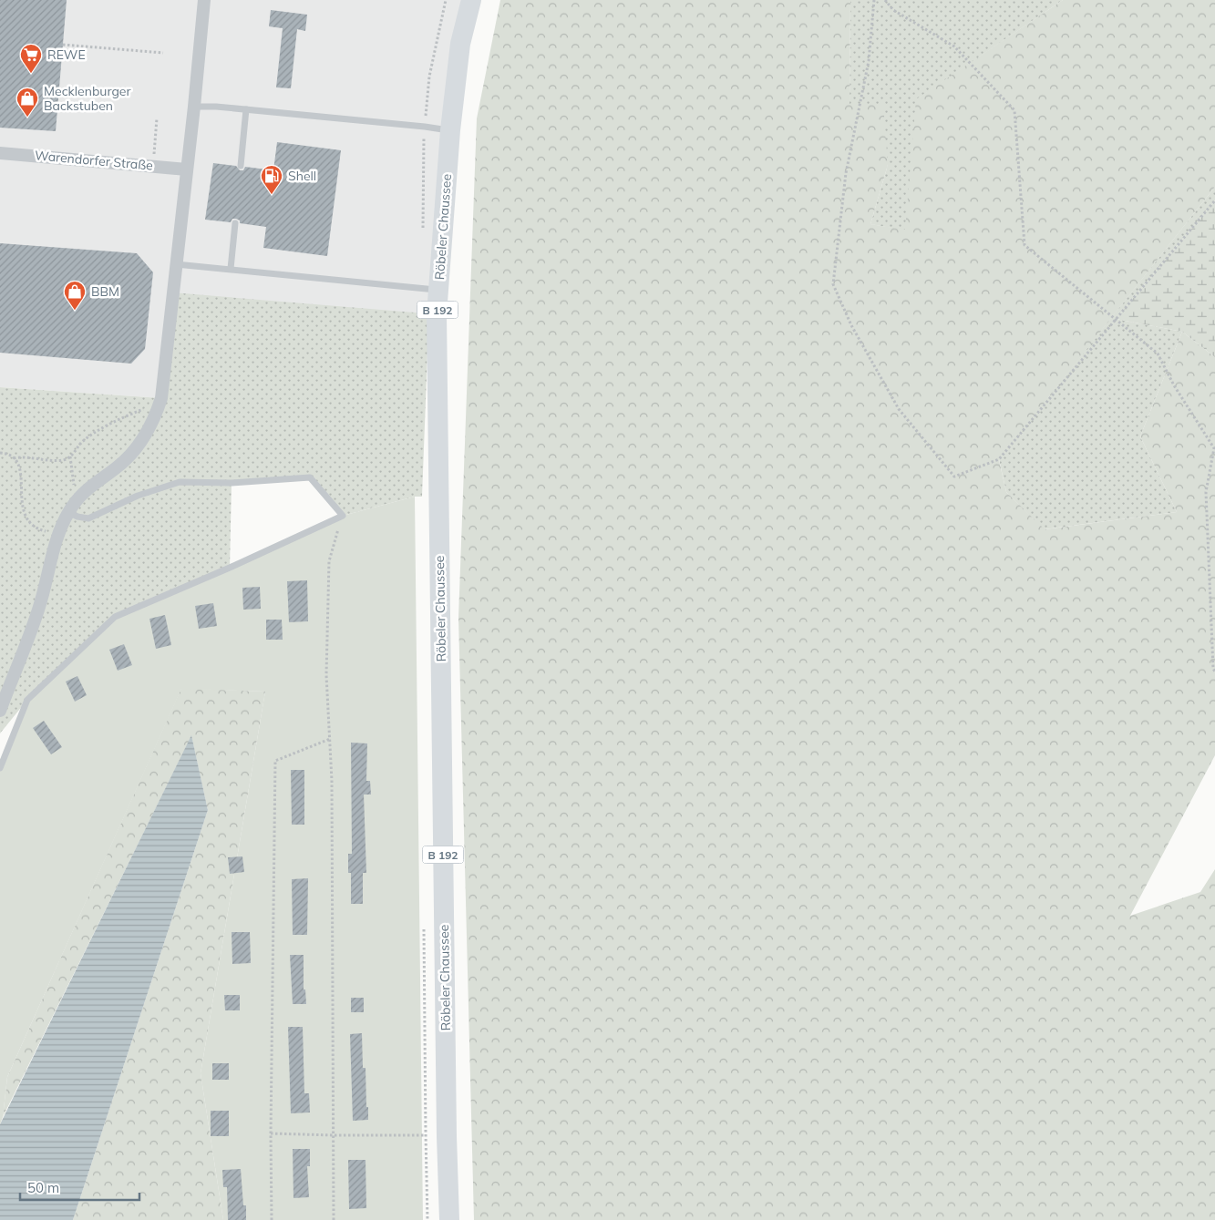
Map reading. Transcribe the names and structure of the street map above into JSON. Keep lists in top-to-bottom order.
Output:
{
  "streets": {
    "main road": ["Röbeler Chaussee", "B 192"],
    "street": ["Warendorfer Straße"]
  },
  "places": {
    "supermarket": ["REWE"],
    "shop": ["Mecklenburger Backstuben", "BBM"],
    "fuel station": ["Shell"]
  },
  "scale_bar": "50 m"
}
